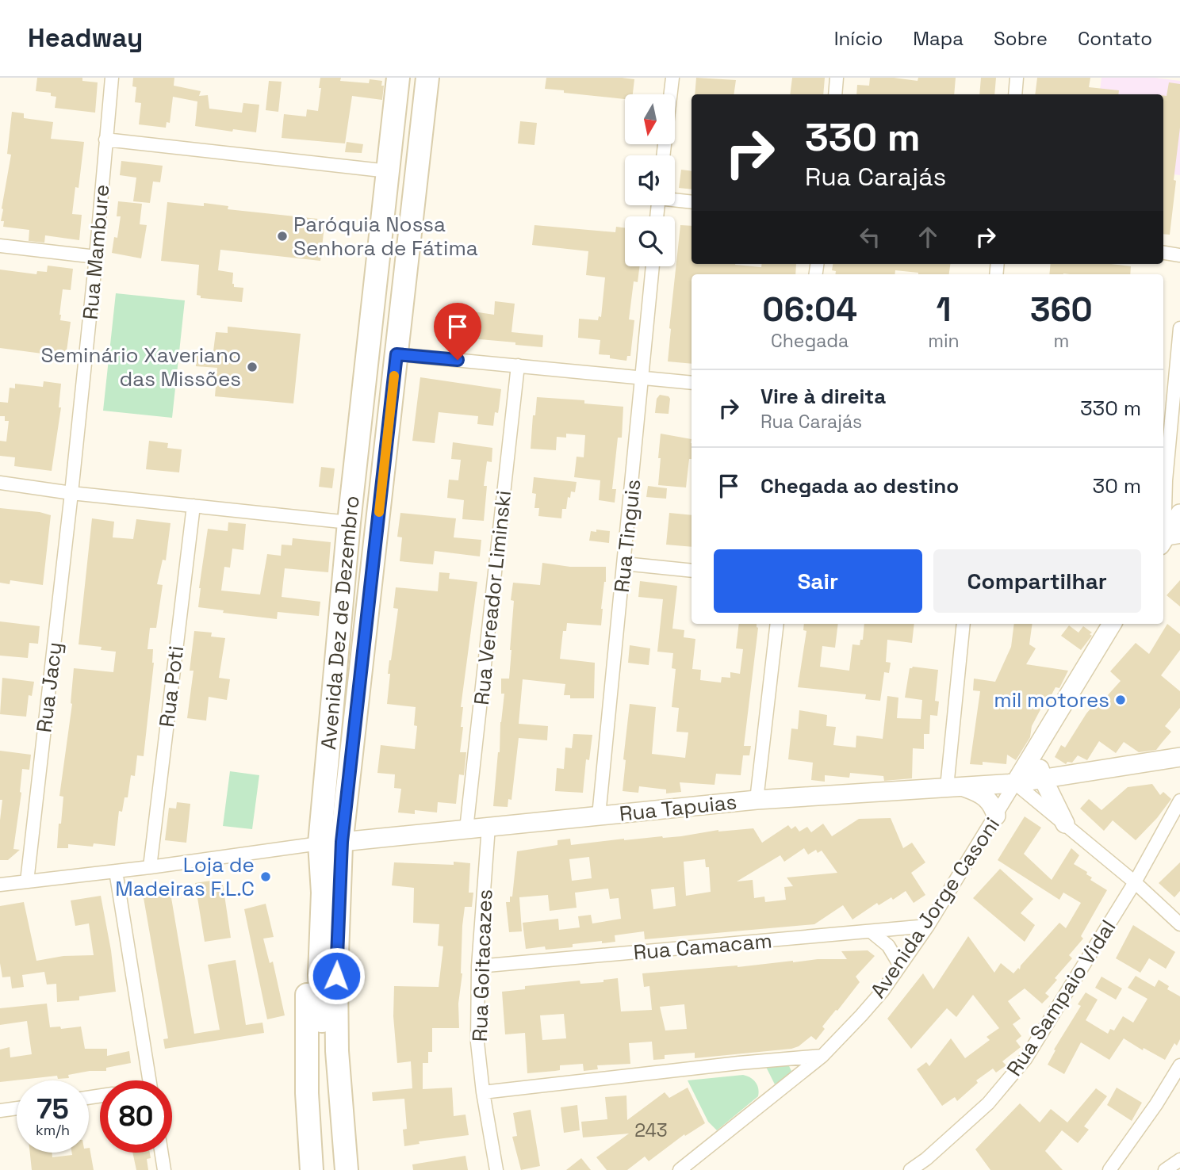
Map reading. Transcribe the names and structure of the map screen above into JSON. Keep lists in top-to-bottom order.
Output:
{
  "streets": {
    "highway": ["Avenida Dez de Dezembro"],
    "street": [
      "Rua Mambure",
      "Rua Tinguis",
      "Rua Vereador Liminski",
      "Rua Poti",
      "Rua Jacy",
      "Rua Tapuias",
      "Avenida Jorge Casoni",
      "Rua Camacam",
      "Rua Goitacazes",
      "Rua Sampaio Vidal"
    ]
  },
  "crossings": [
    ["Rua Mambure", "Rua Jacy"],
    ["Rua Tinguis", "Rua Tapuias"],
    ["Rua Vereador Liminski", "Rua Tapuias"],
    ["Avenida Dez de Dezembro", "Rua Tapuias"],
    ["Rua Poti", "Rua Tapuias"],
    ["Rua Jacy", "Rua Tapuias"],
    ["Rua Tapuias", "Avenida Jorge Casoni"],
    ["Rua Tapuias", "Rua Goitacazes"],
    ["Avenida Jorge Casoni", "Rua Camacam"],
    ["Rua Camacam", "Rua Goitacazes"]
  ],
  "places": [
    "Paróquia Nossa Senhora de Fátima",
    "Seminário Xaveriano das Missões",
    "mil motores",
    "Loja de Madeiras F.L.C"
  ],
  "house_numbers": ["243"],
  "north": "bottom",
  "page": {
    "header": "Headway",
    "nav": [
      "Início",
      "Mapa",
      "Sobre",
      "Contato"
    ],
    "turn": ["330 m", "Rua Carajás"],
    "eta": [
      "06:04",
      "Chegada",
      "1",
      "min",
      "360",
      "m"
    ],
    "list": [
      {
        "name": "Vire à direita",
        "note": "Rua Carajás",
        "value": "330 m"
      },
      {
        "name": "Chegada ao destino",
        "value": "30 m"
      }
    ],
    "buttons": ["Sair", "Compartilhar"],
    "speed": "75 km/h",
    "limit": "80"
  }
}
